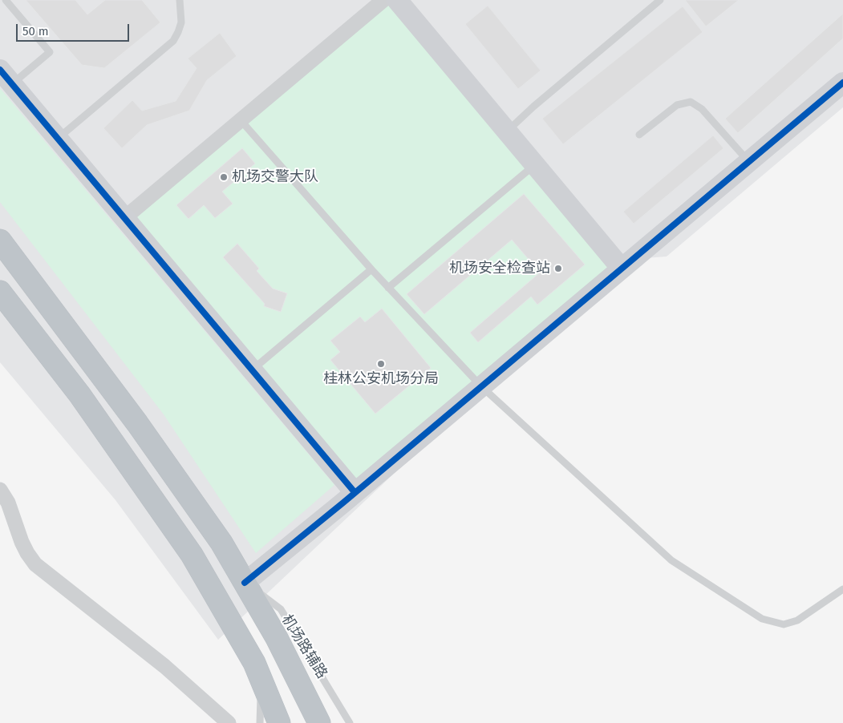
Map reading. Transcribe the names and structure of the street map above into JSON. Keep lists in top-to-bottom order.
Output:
{
  "streets": {
    "lane": ["机场路辅路"]
  },
  "places": ["机场交警大队", "机场安全检查站", "桂林公安机场分局"],
  "scale_bar": "50 m"
}
